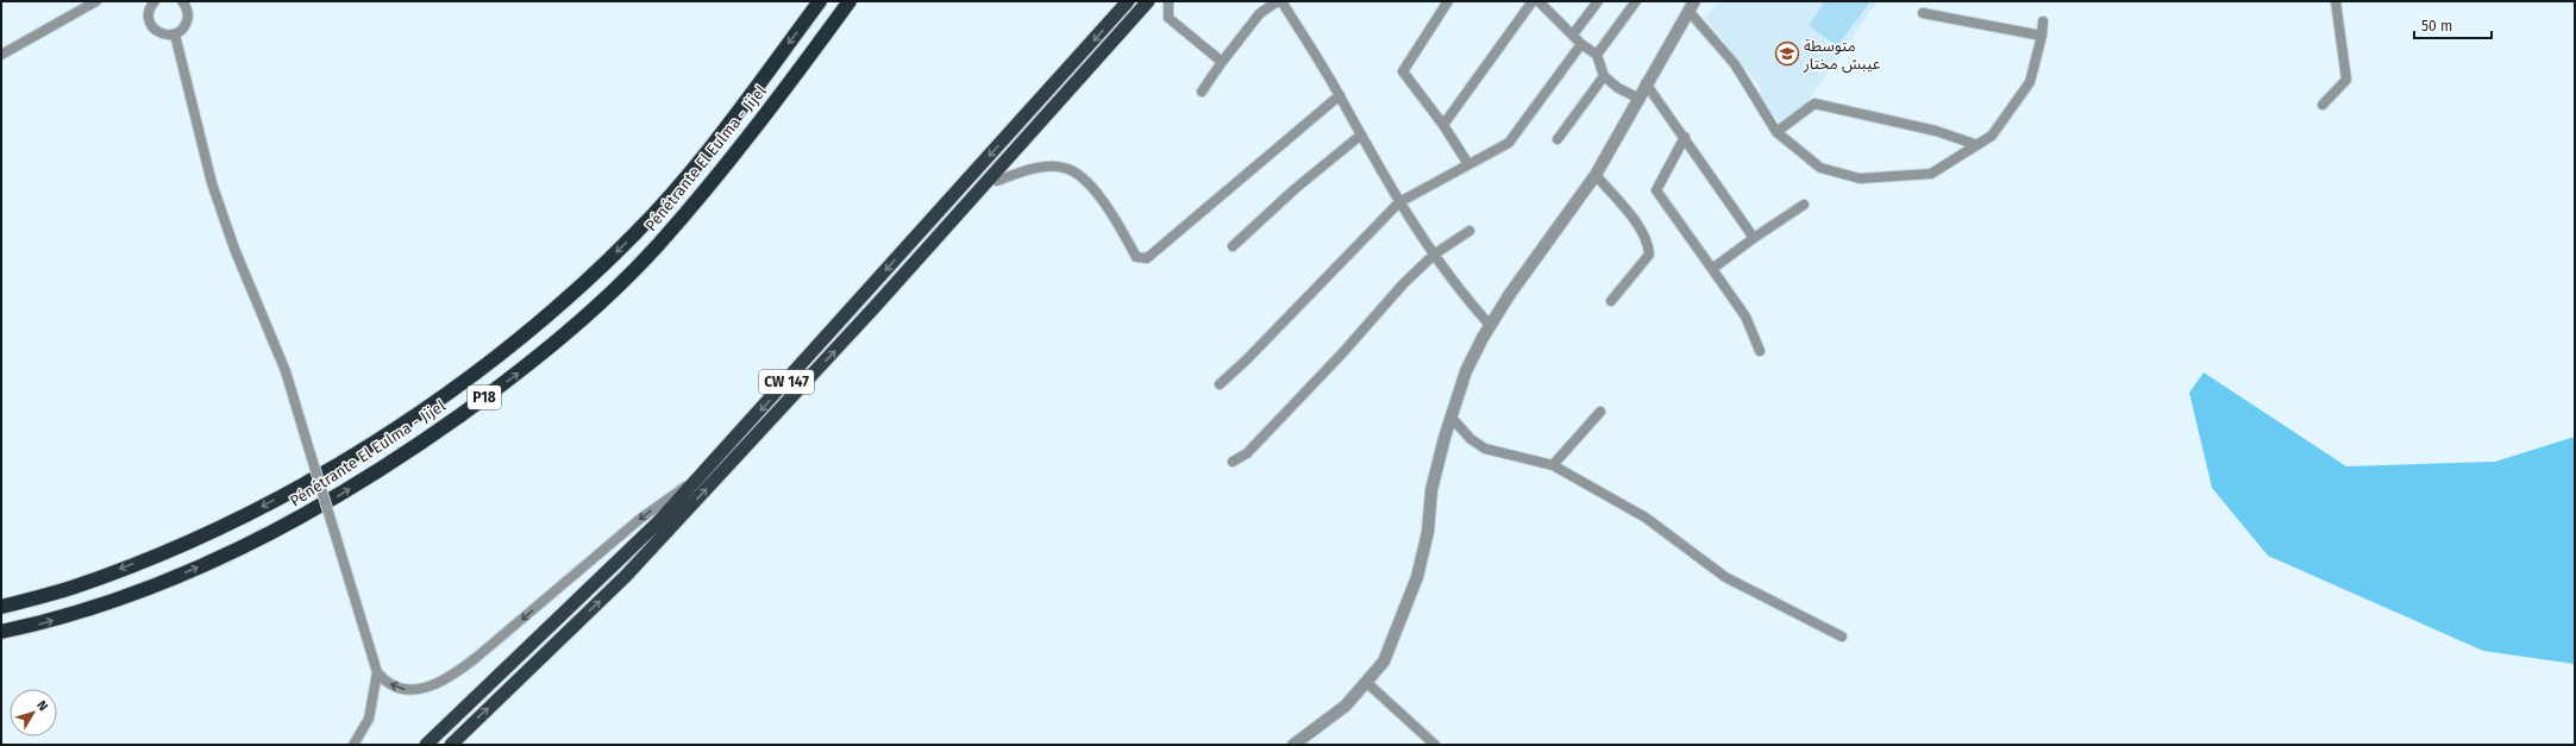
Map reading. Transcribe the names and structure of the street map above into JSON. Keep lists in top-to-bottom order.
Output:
{
  "streets": {
    "highway": ["Pénétrante El Eulma - Jijel", "CW 147", "P18"]
  },
  "places": {
    "school or university": ["متوسطة عيبش مختار"]
  },
  "scale_bar": "50 m",
  "north": "top right"
}
